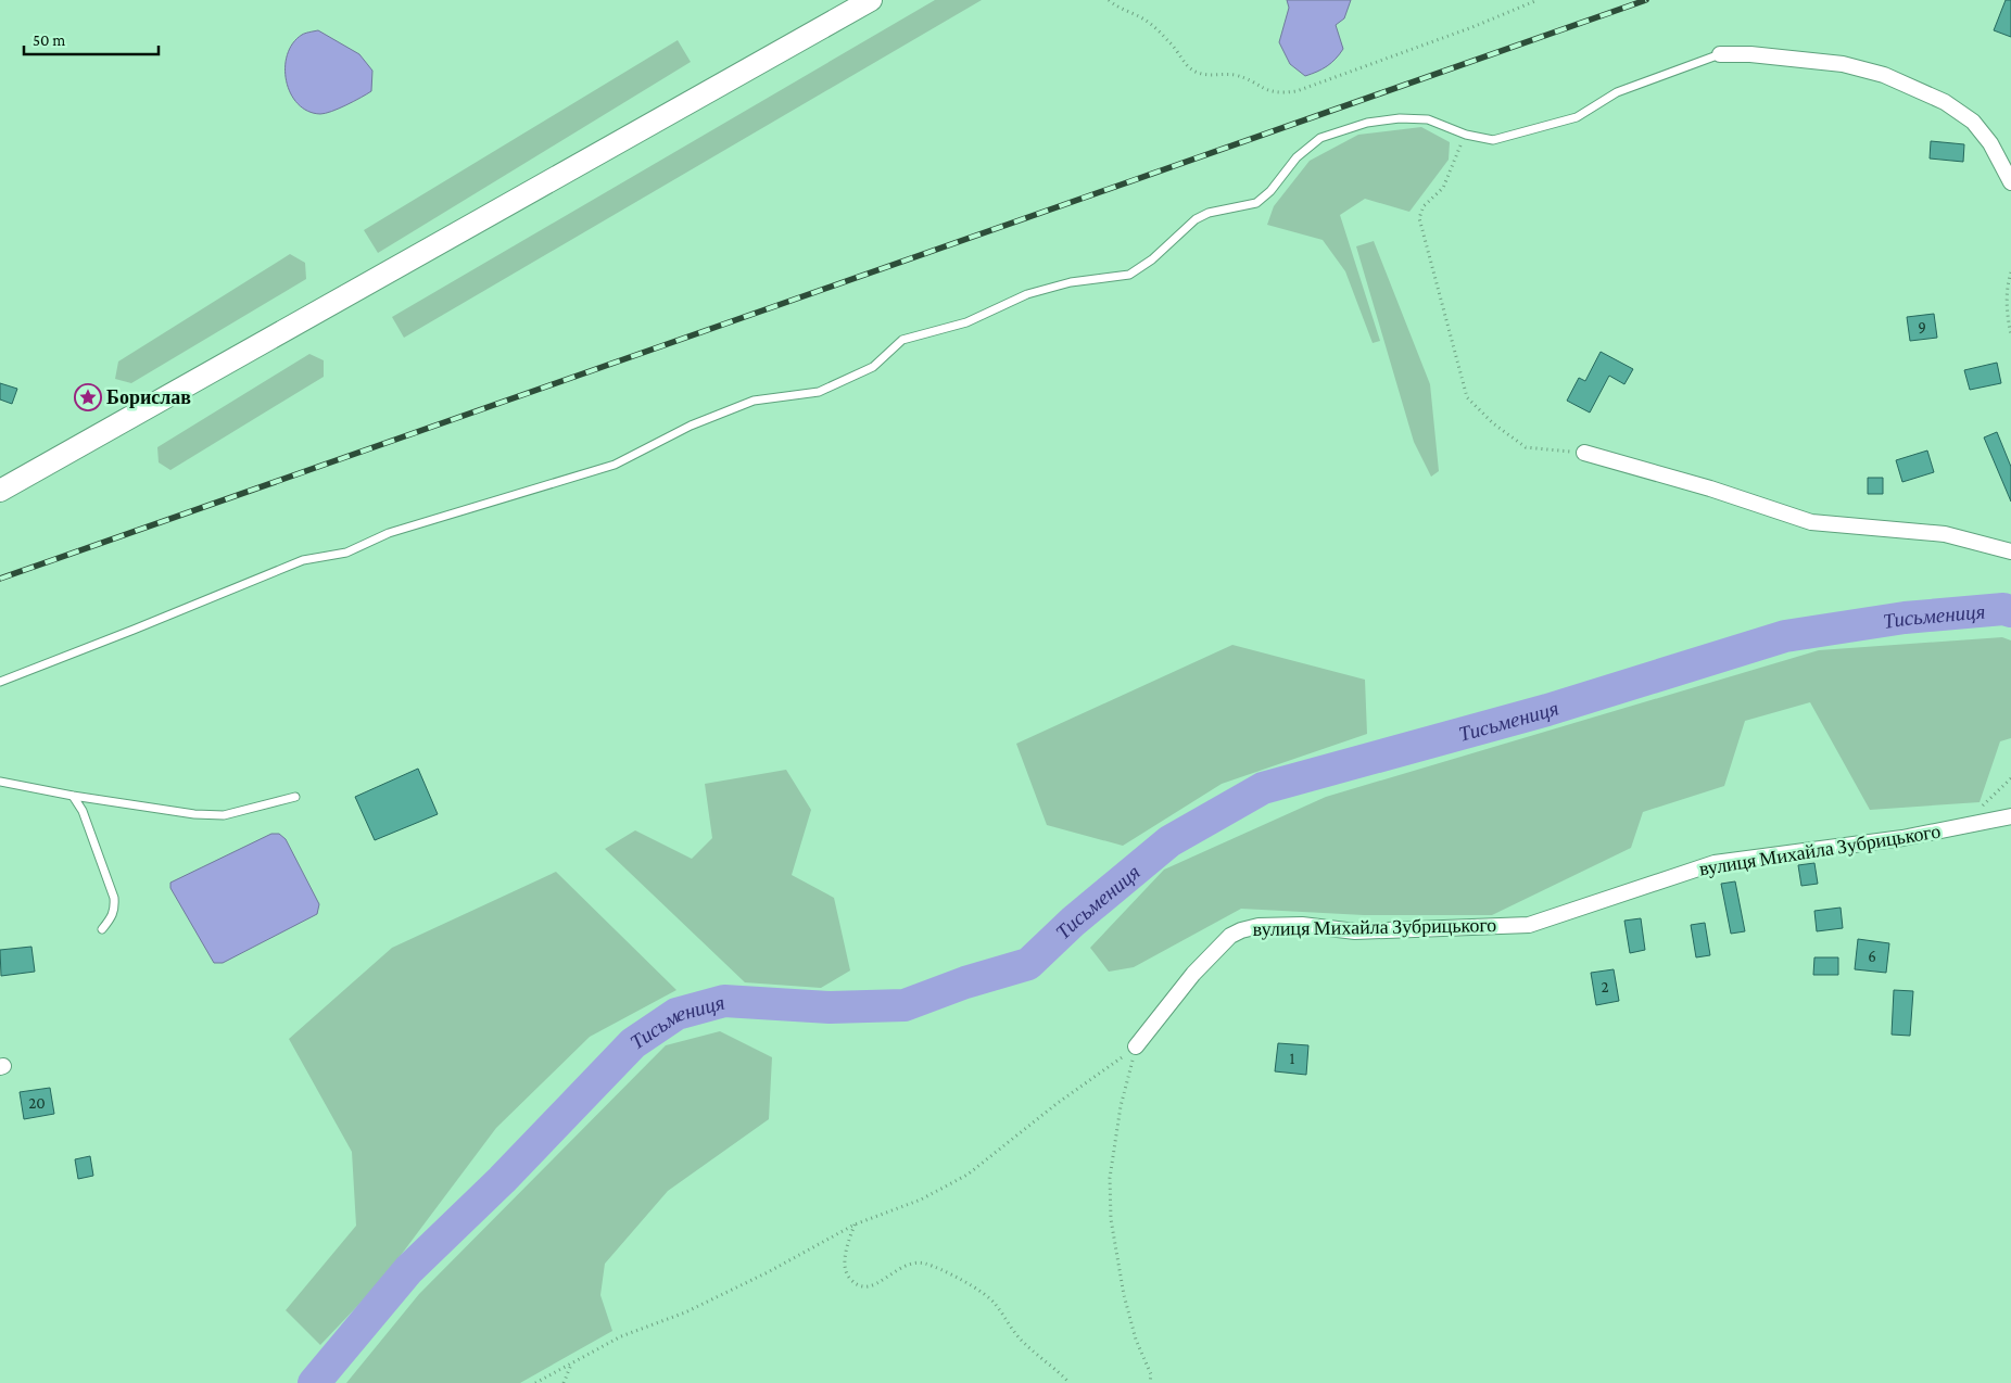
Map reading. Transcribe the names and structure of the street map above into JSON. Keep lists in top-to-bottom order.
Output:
{
  "streets": {
    "street": ["вулиця Михайла Зубрицького"]
  },
  "water": ["Тисьмениця"],
  "places": {
    "place": ["Борислав"]
  },
  "house_numbers": [
    "9",
    "6",
    "2",
    "1",
    "20"
  ],
  "scale_bar": "50 m"
}
